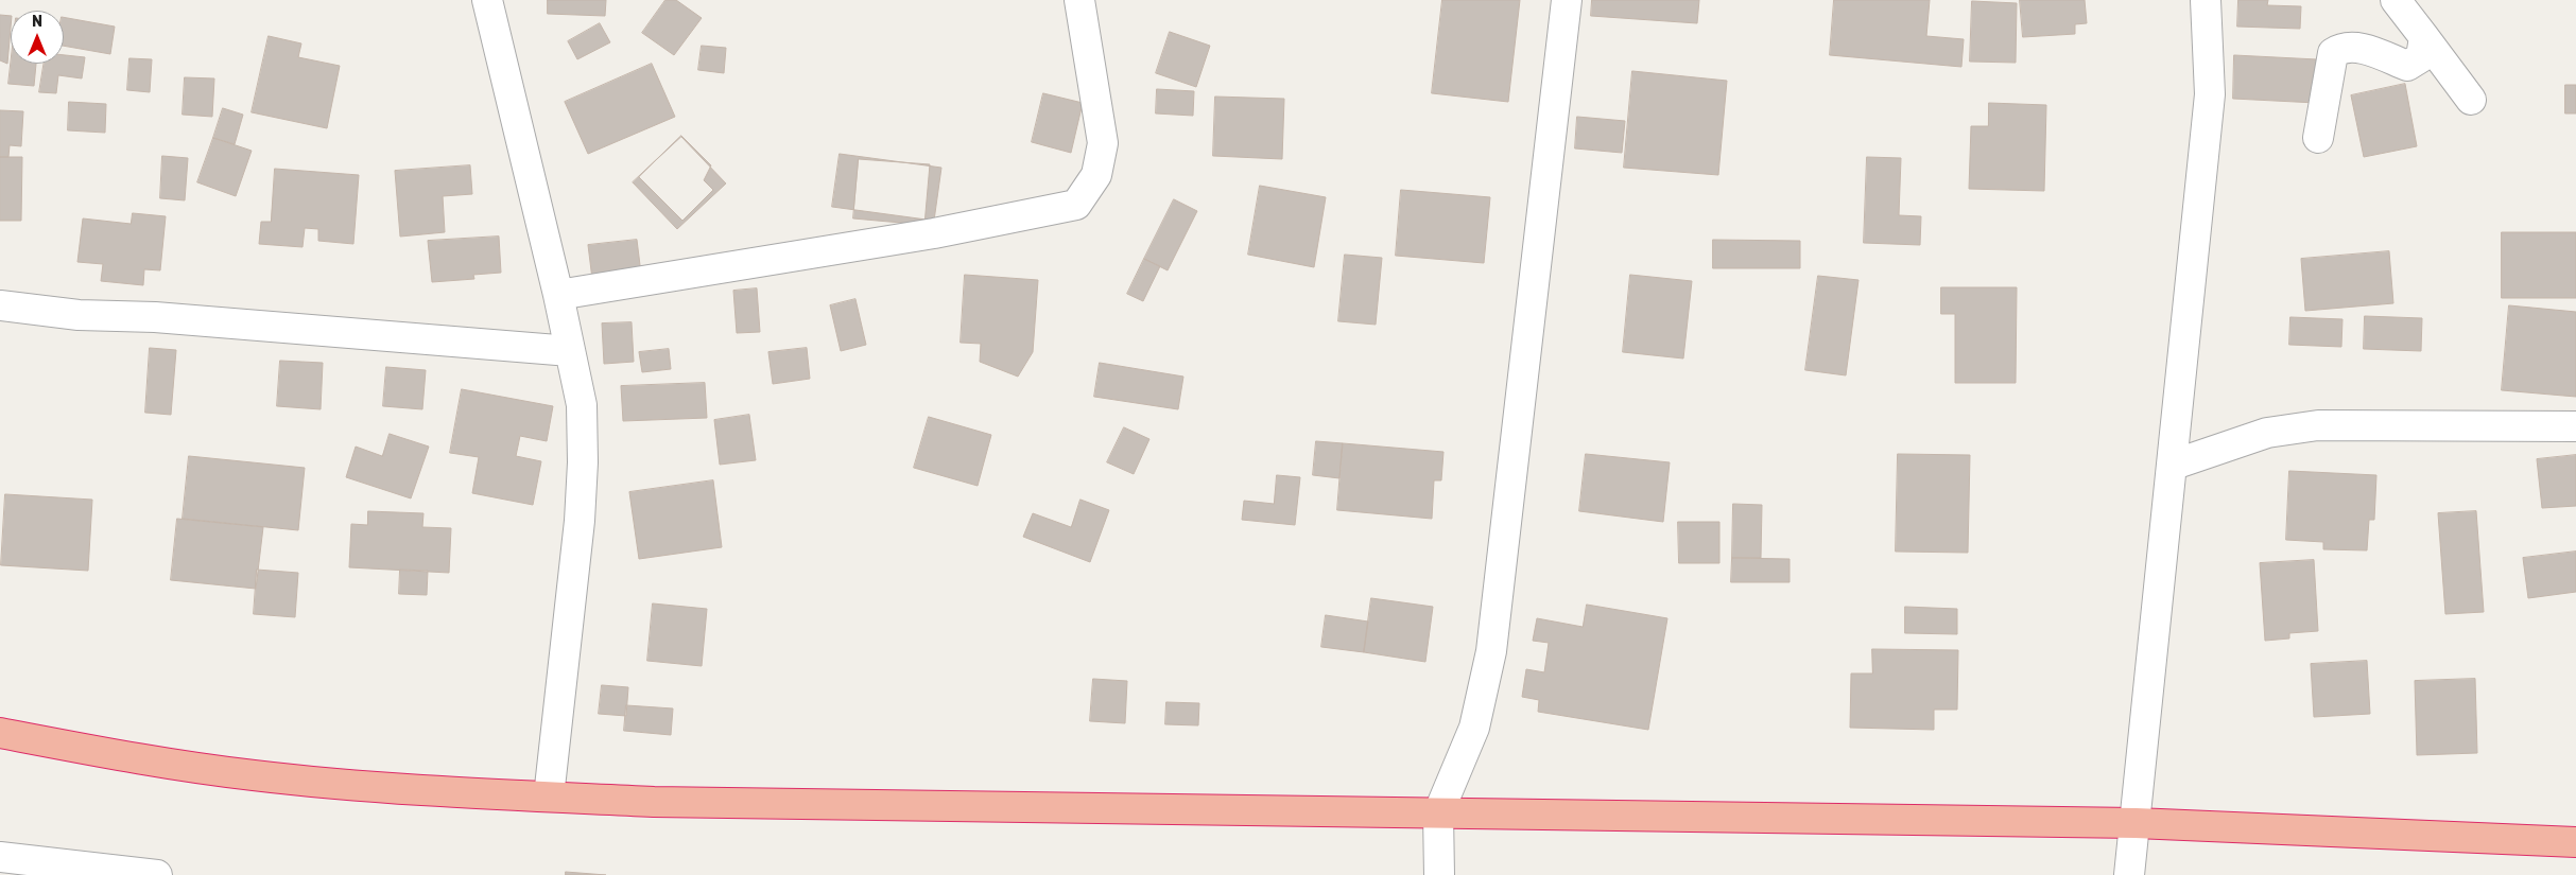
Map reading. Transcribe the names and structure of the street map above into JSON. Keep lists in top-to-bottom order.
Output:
{
  "north": "top"
}
